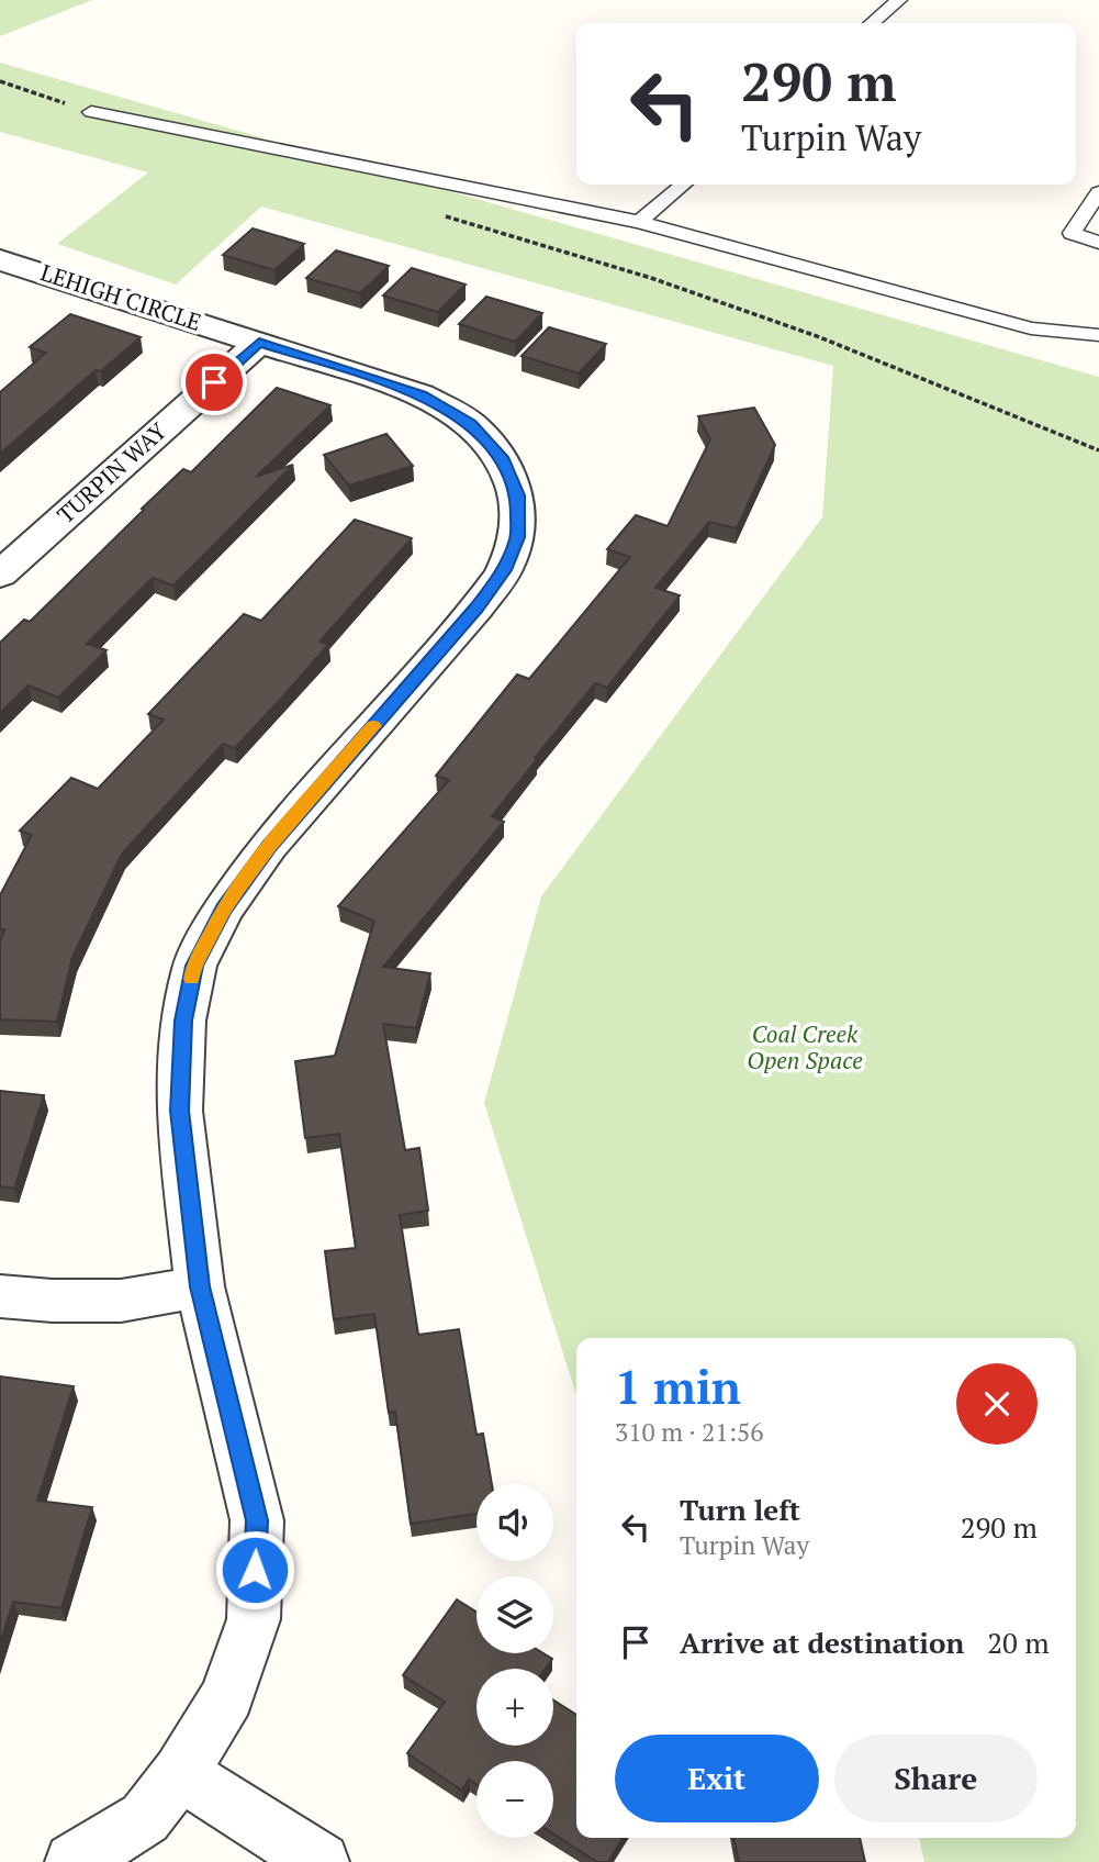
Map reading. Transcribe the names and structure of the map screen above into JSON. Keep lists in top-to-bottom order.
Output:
{
  "streets": {
    "street": ["LEHIGH CIRCLE", "TURPIN WAY"]
  },
  "crossings": [
    ["LEHIGH CIRCLE", "TURPIN WAY"]
  ],
  "parks": ["Coal Creek Open Space"],
  "page": {
    "turn": ["290 m", "Turpin Way"],
    "heading": ["1 min", "310 m · 21:56"],
    "list": [
      {
        "name": "Turn left",
        "note": "Turpin Way",
        "value": "290 m"
      },
      {
        "name": "Arrive at destination",
        "value": "20 m"
      }
    ],
    "map_buttons": ["+", "−"],
    "buttons": ["Exit", "Share"]
  }
}
